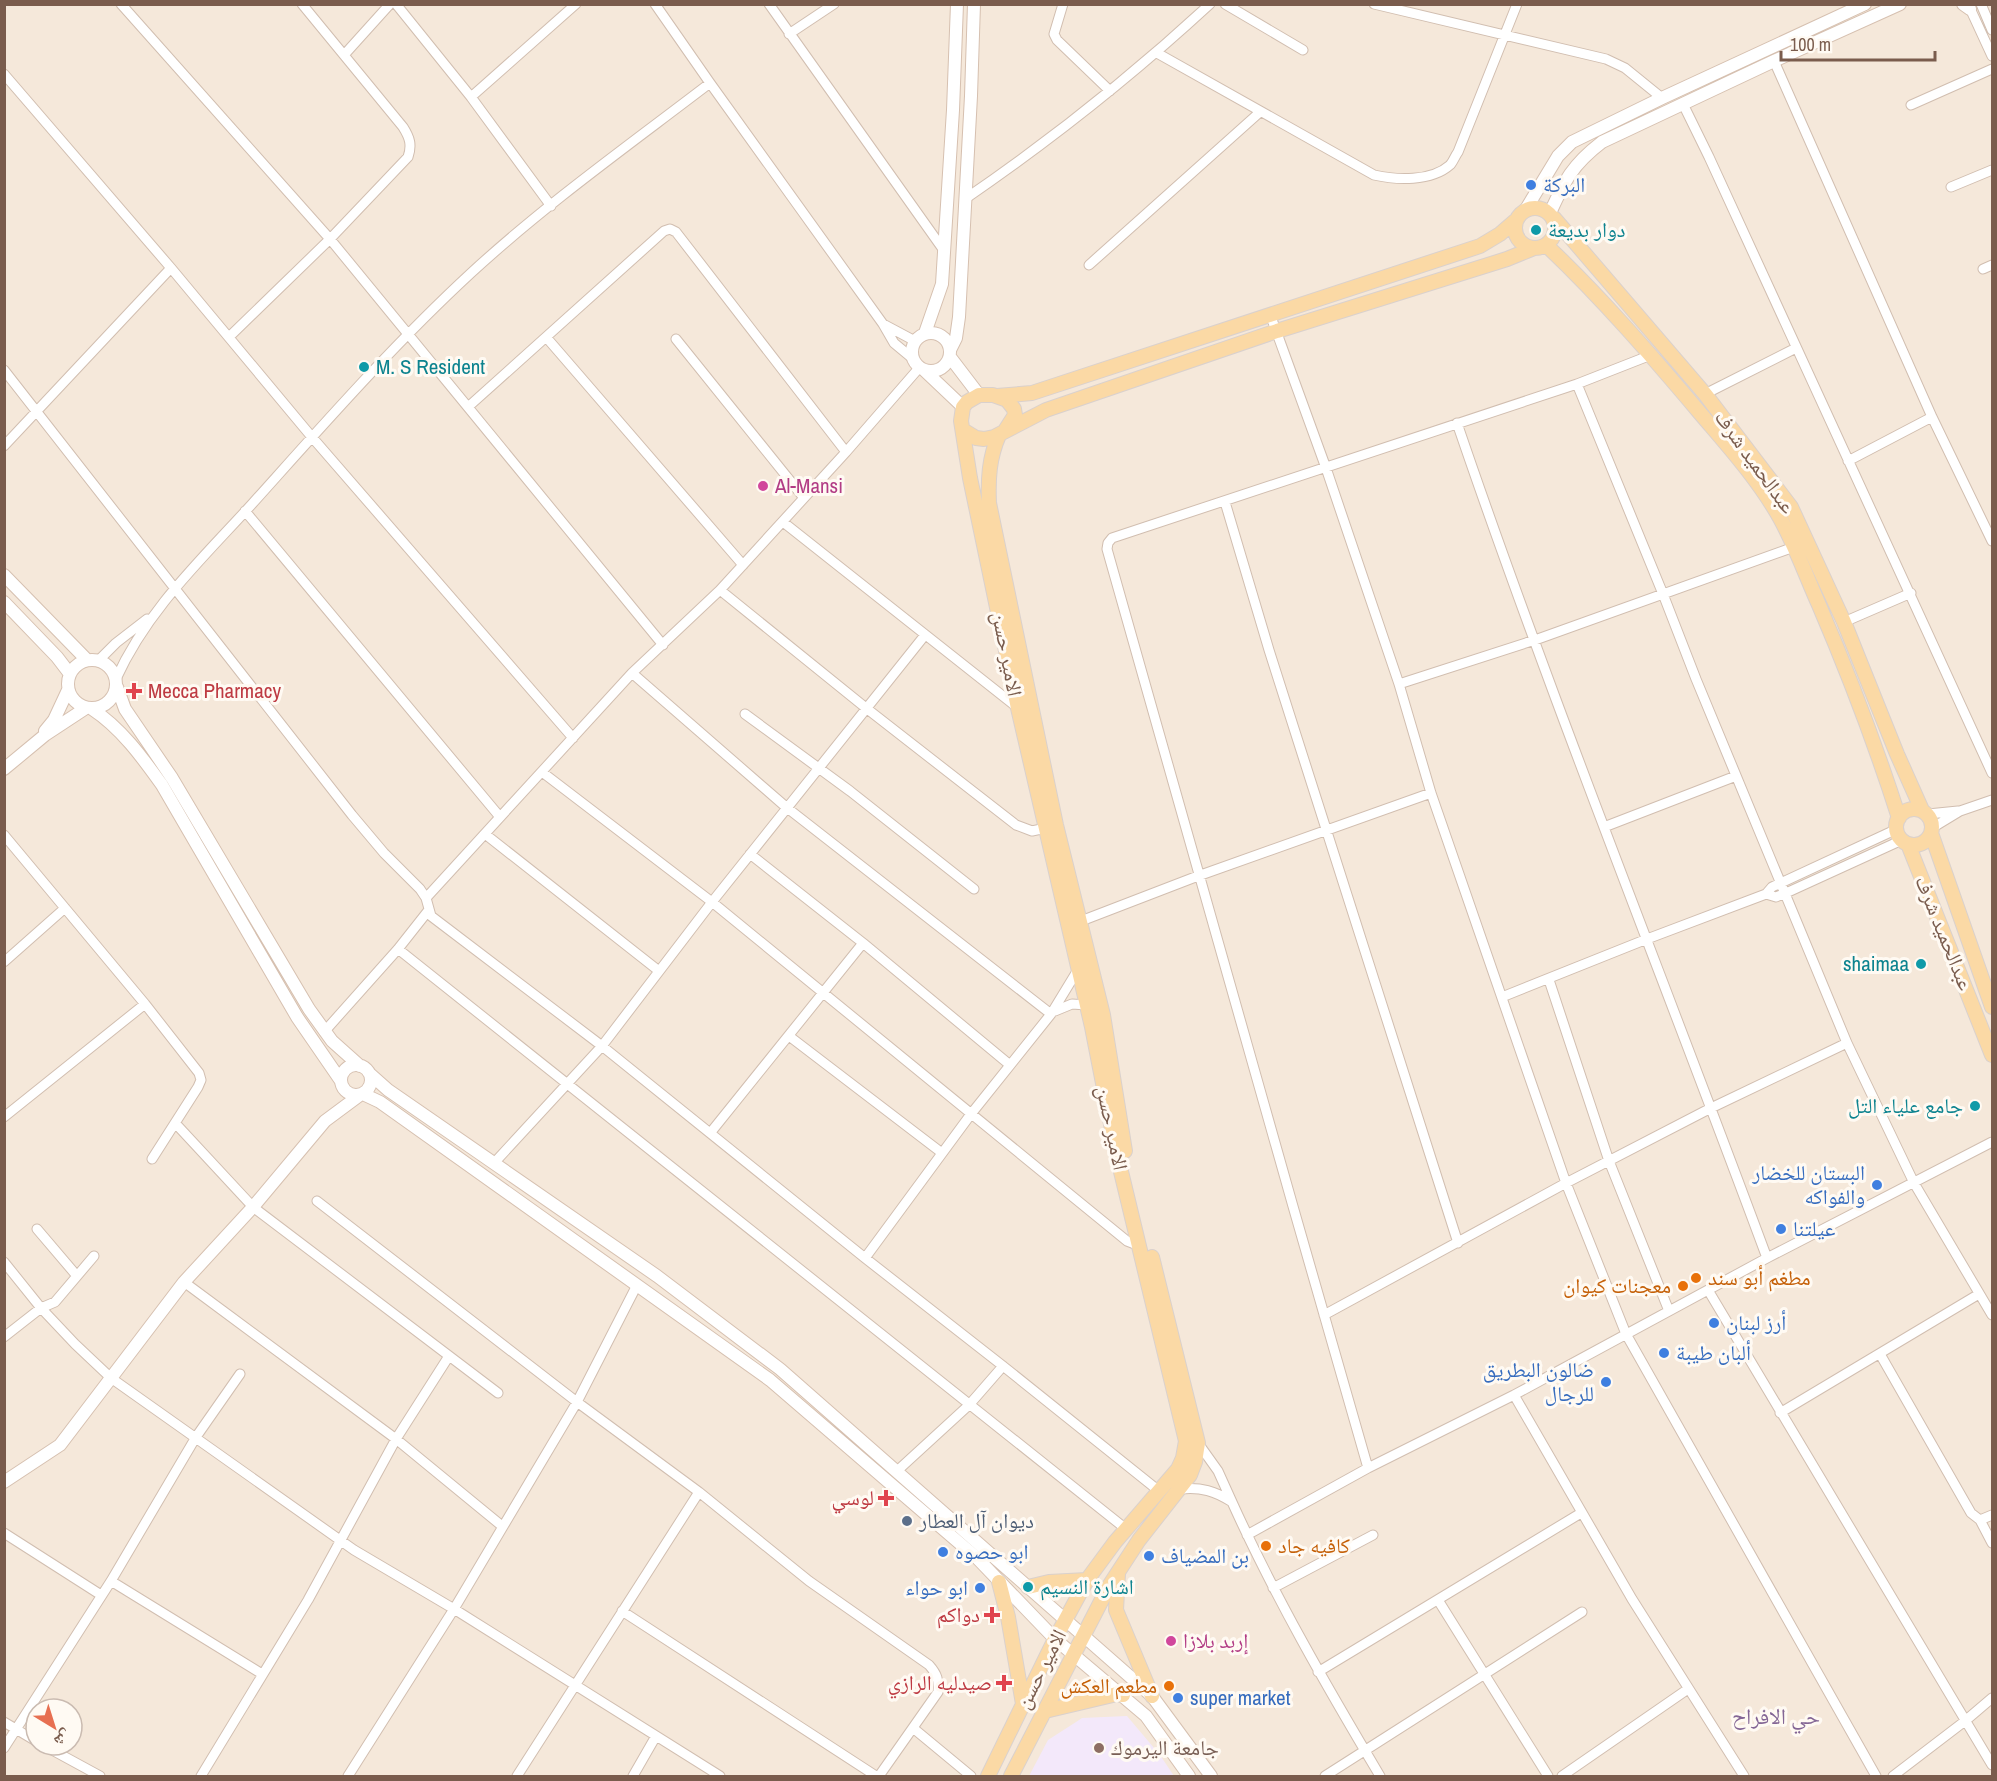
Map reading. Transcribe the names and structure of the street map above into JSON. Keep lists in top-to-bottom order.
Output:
{
  "streets": {
    "main road": ["عبدالحميد شرف", "الامير حسن"]
  },
  "districts": ["حي الافراح"],
  "places": {
    "other": [
      "البركة",
      "دوار بديعة",
      "M. S Resident",
      "Al-Mansi",
      "shaimaa",
      "جامع علياء التل",
      "البستان للخضار والفواكه",
      "عيلتنا",
      "مطغم أبو سند",
      "معجنات كيوان",
      "أرز لبنان",
      "ألبان طيبة",
      "ضالون البطريق للرجال",
      "ديوان آل العطار",
      "كافيه جاد",
      "ابو حصوه",
      "بن المضياف",
      "اشارة النسيم",
      "ابو حواء",
      "إربد بلازا",
      "مطعم العكش",
      "super market",
      "جامعة اليرموك"
    ],
    "health": [
      "Mecca Pharmacy",
      "لوسي",
      "دواكم",
      "صيدليه الرازي"
    ]
  },
  "scale_bar": "100 m",
  "north": "bottom right"
}
